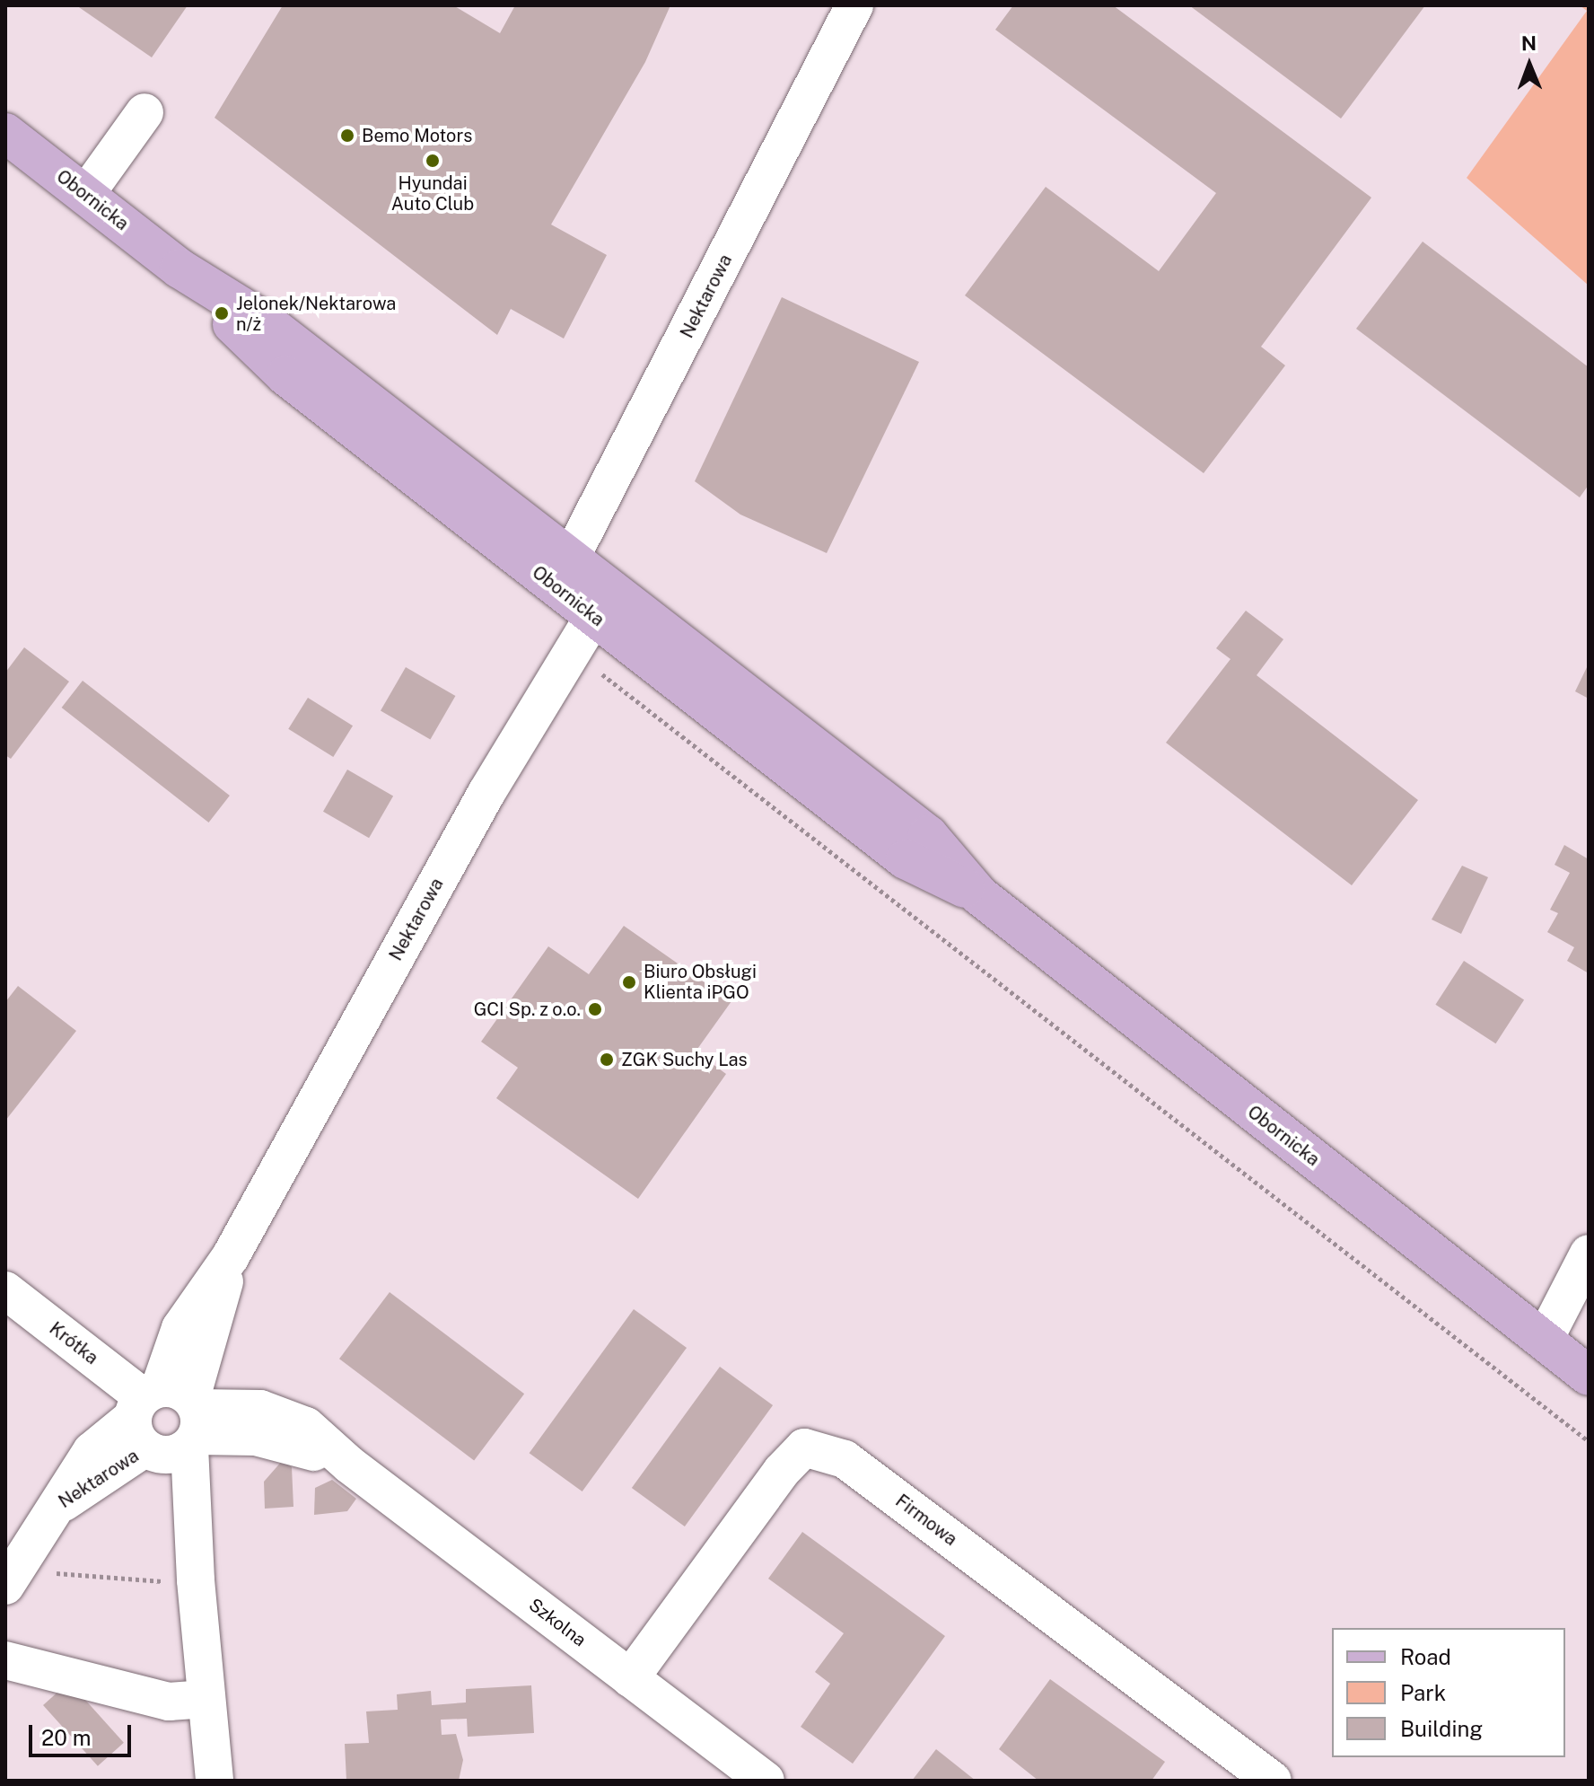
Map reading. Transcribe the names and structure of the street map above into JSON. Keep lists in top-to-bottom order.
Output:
{
  "streets": {
    "main road": ["Obornicka"],
    "street": [
      "Nektarowa",
      "Krótka",
      "Firmowa",
      "Szkolna"
    ]
  },
  "crossings": [
    ["Obornicka", "Nektarowa"],
    ["Nektarowa", "Krótka"],
    ["Nektarowa", "Szkolna"],
    ["Krótka", "Szkolna"],
    ["Firmowa", "Szkolna"]
  ],
  "places": [
    "Bemo Motors",
    "Hyundai Auto Club",
    "Jelonek/Nektarowa n/ż",
    "Biuro Obsługi Klienta iPGO",
    "GCI Sp. z o.o.",
    "ZGK Suchy Las"
  ],
  "legend": ["Road", "Park", "Building"],
  "scale_bar": "20 m",
  "north": "top"
}
